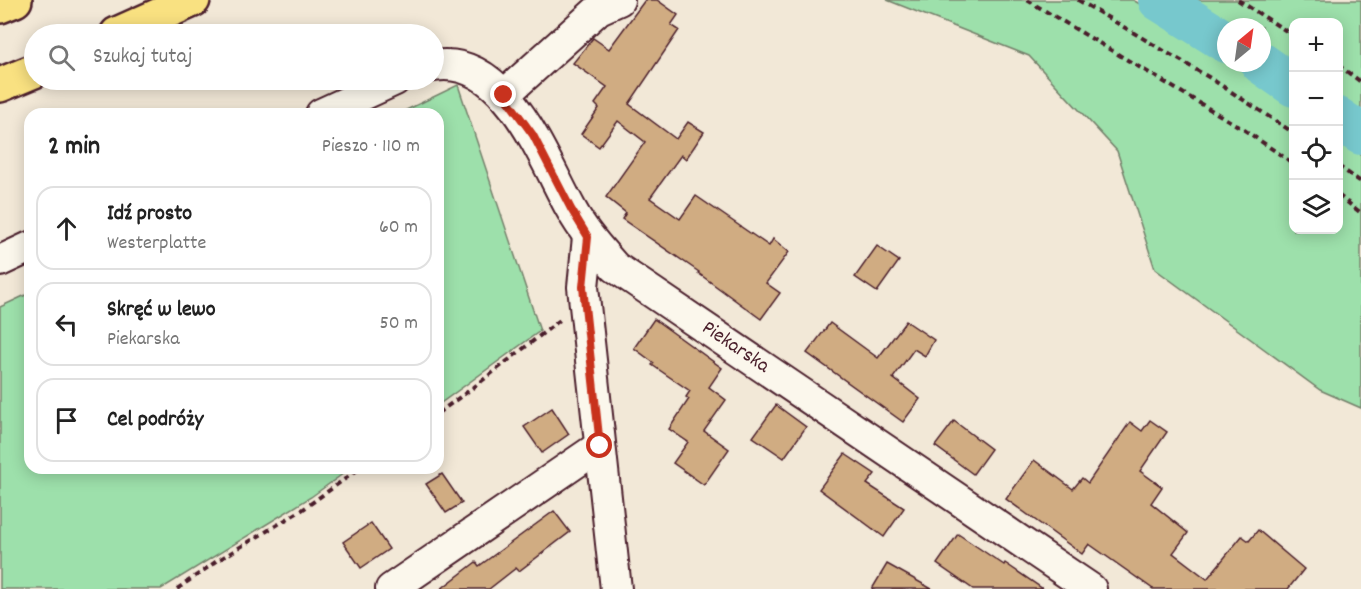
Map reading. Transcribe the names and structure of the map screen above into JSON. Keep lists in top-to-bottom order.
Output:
{
  "streets": {
    "street": ["Piekarska"]
  },
  "north": "top right",
  "page": {
    "map_buttons": ["+", "−"],
    "search": "Szukaj tutaj",
    "heading": ["2 min", "Pieszo · 110 m"],
    "list": [
      ["Idź prosto", "Westerplatte", "60 m"],
      ["Skręć w lewo", "Piekarska", "50 m"],
      "Cel podróży"
    ]
  }
}
